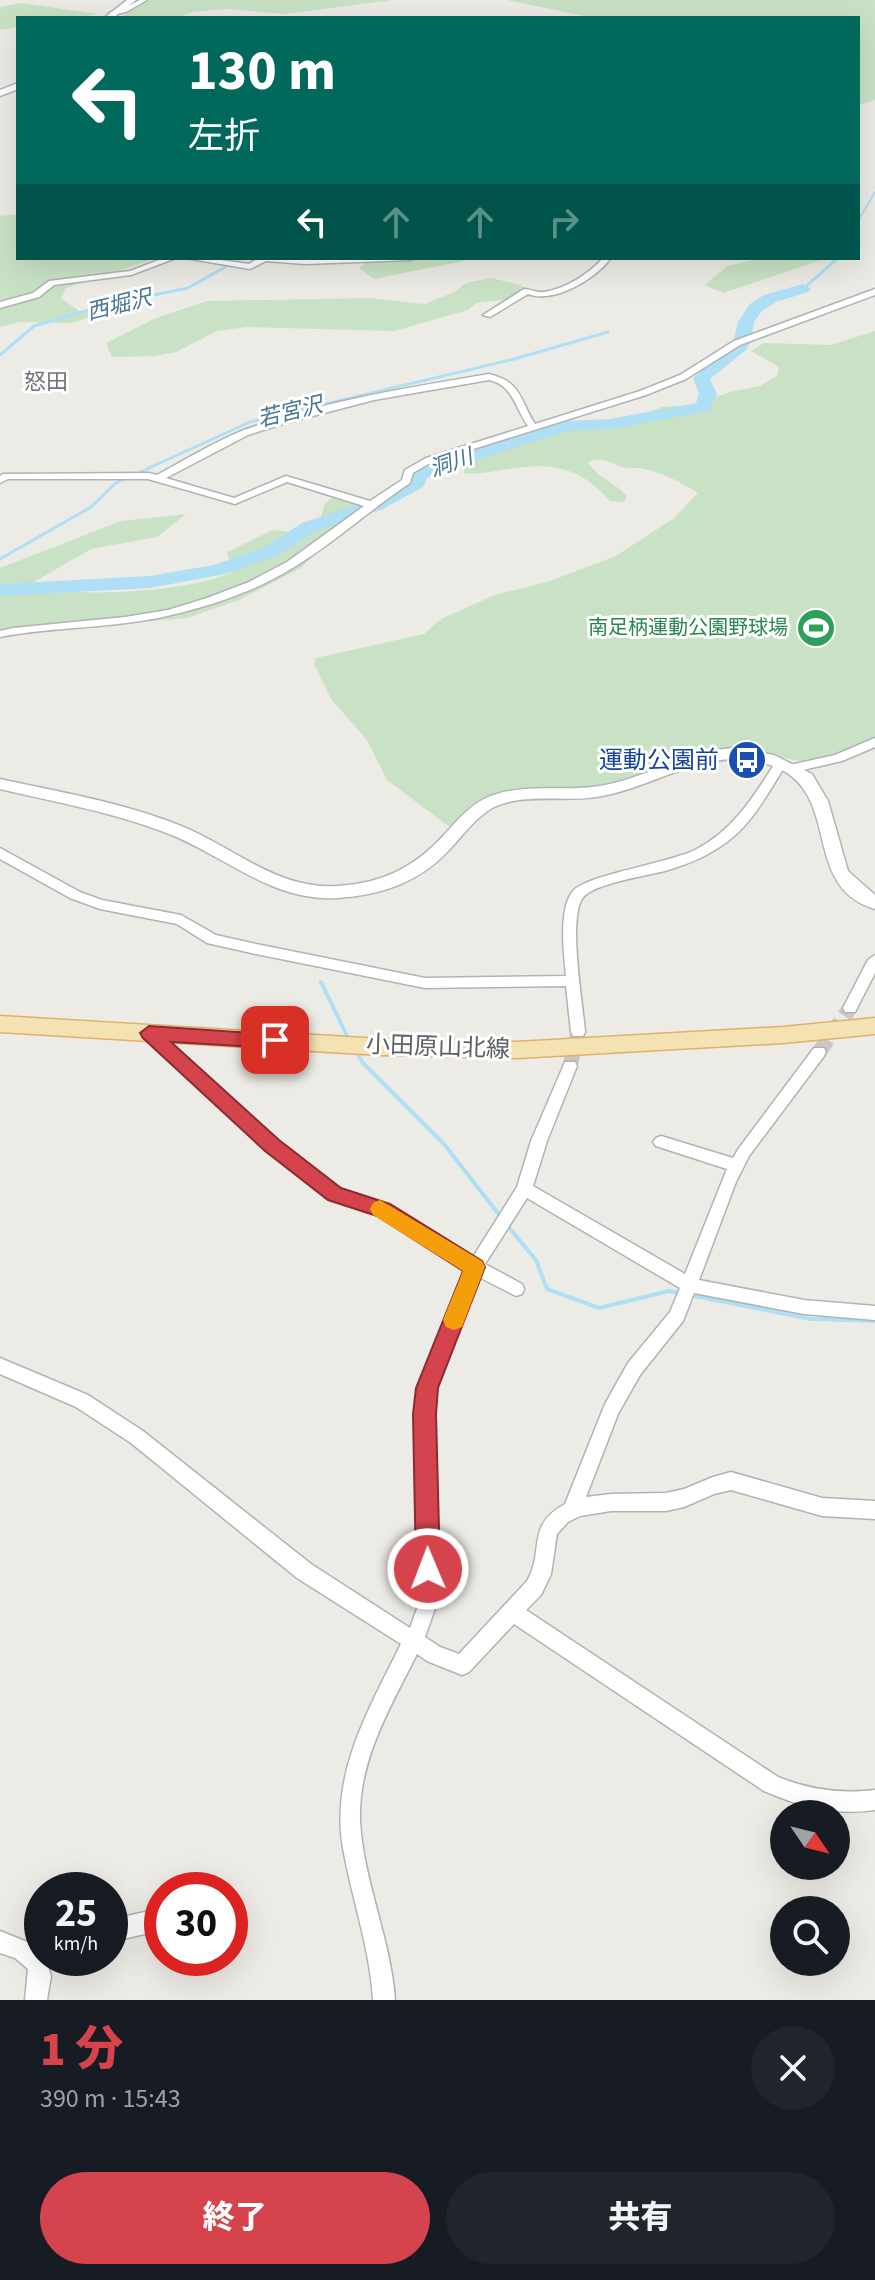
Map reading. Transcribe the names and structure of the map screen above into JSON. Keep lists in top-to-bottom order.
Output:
{
  "streets": {
    "main road": ["小田原山北線"]
  },
  "districts": ["怒田"],
  "water": ["西堀沢", "若宮沢", "洞川"],
  "places": {
    "sports": ["南足柄運動公園野球場"],
    "bus stop": ["運動公園前"]
  },
  "north": "bottom right",
  "page": {
    "turn": ["130 m", "左折"],
    "speed": "25 km/h",
    "limit": "30",
    "heading": ["1 分", "390 m · 15:43"],
    "buttons": ["終了", "共有"]
  }
}
